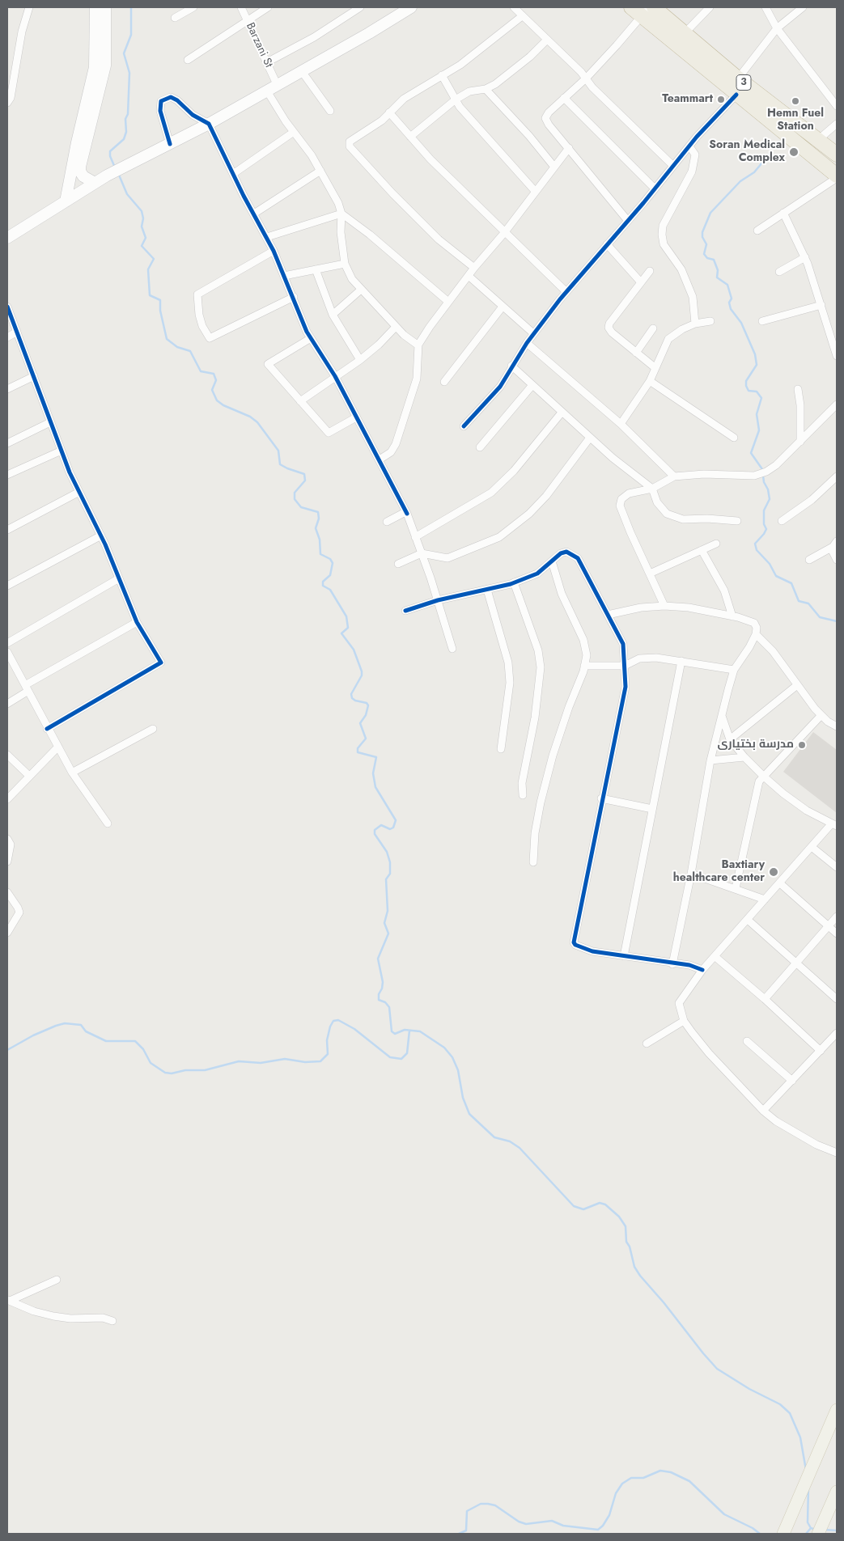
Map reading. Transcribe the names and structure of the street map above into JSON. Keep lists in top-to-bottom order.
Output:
{
  "streets": {
    "highway": ["3"],
    "street": ["Barzani St"]
  },
  "places": [
    "Teammart",
    "Hemn Fuel Station",
    "Soran Medical Complex",
    "مدرسة بختيارى",
    "Baxtiary healthcare center"
  ]
}
